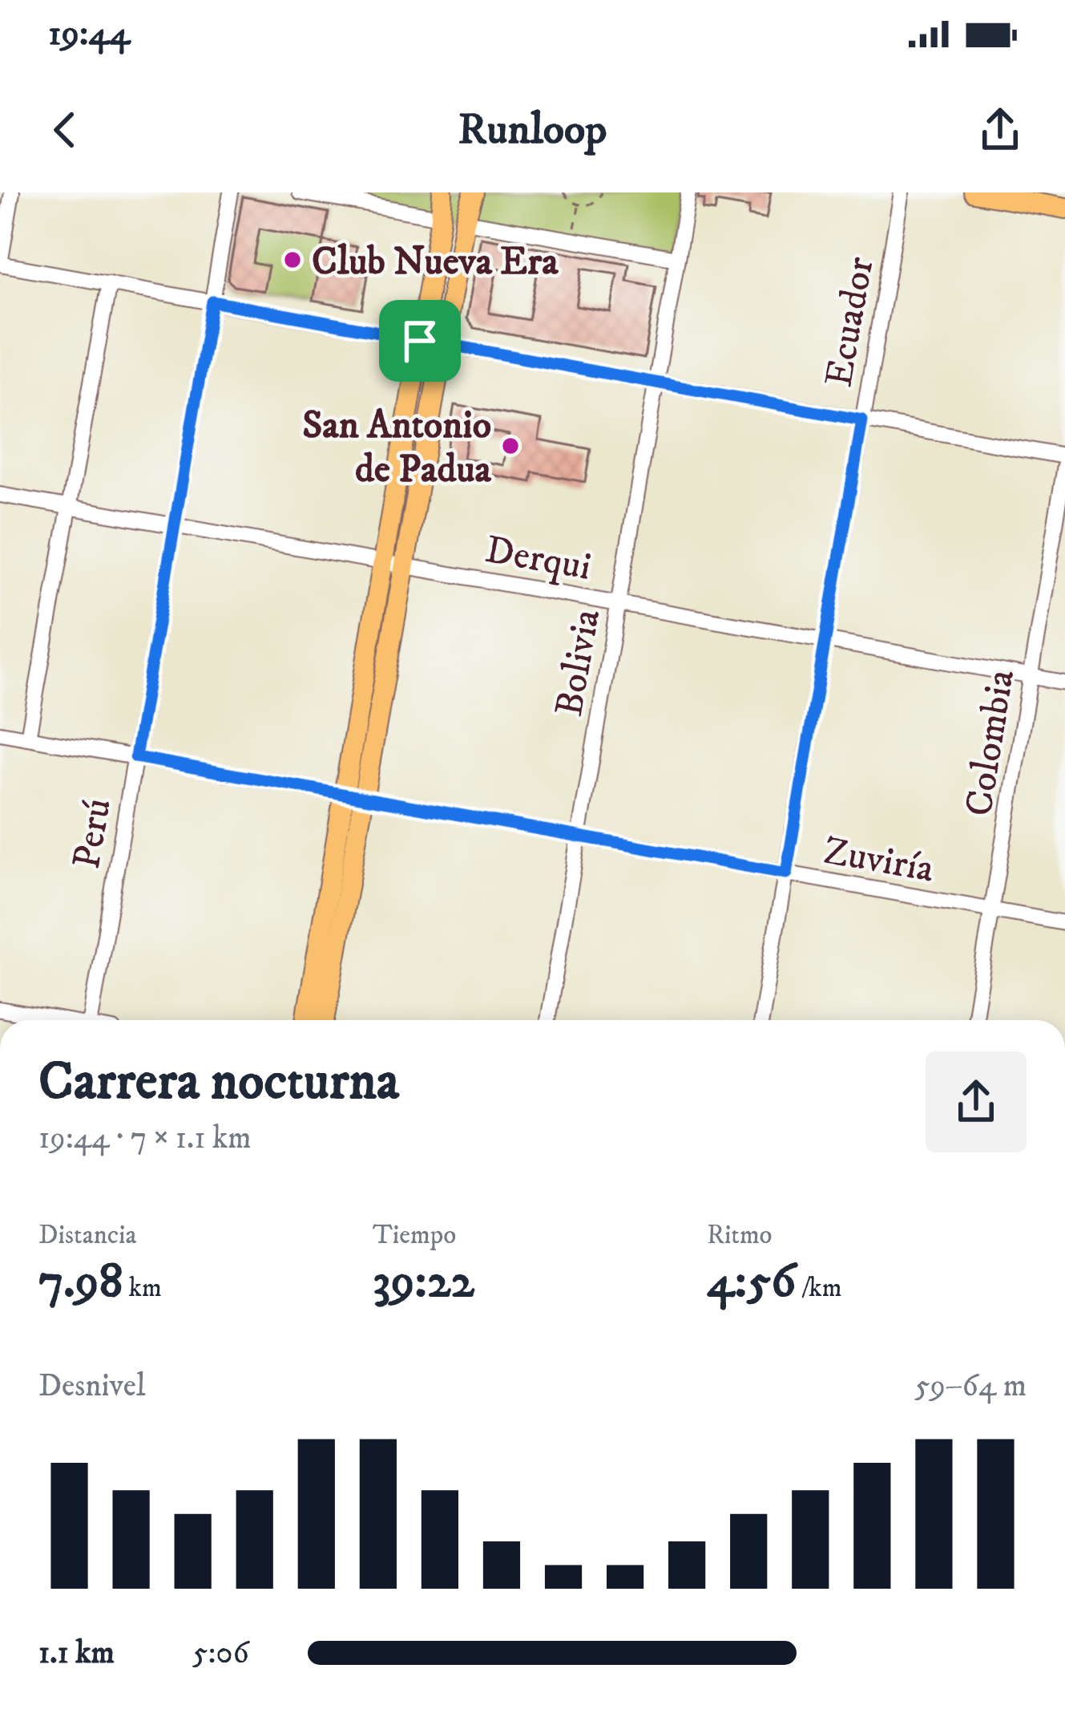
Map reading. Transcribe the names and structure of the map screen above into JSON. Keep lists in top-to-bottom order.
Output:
{
  "streets": {
    "street": [
      "Ecuador",
      "Derqui",
      "Bolivia",
      "Colombia",
      "Perú",
      "Zuviría"
    ]
  },
  "crossings": [
    ["Ecuador", "Derqui"],
    ["Ecuador", "Zuviría"],
    ["Derqui", "Bolivia"],
    ["Derqui", "Colombia"],
    ["Derqui", "Perú"],
    ["Bolivia", "Zuviría"],
    ["Colombia", "Zuviría"],
    ["Perú", "Zuviría"]
  ],
  "places": ["Club Nueva Era", "San Antonio de Padua"],
  "page": {
    "status": "19:44",
    "header": "Runloop",
    "heading": ["Carrera nocturna", "19:44 · 7 × 1.1 km"],
    "stats": [
      ["Distancia", "7.98 km"],
      ["Tiempo", "39:22"],
      ["Ritmo", "4:56 /km"]
    ],
    "chart": ["Desnivel", "59–64 m"],
    "list": [
      {
        "name": "1.1 km",
        "note": "5:06"
      }
    ]
  }
}
